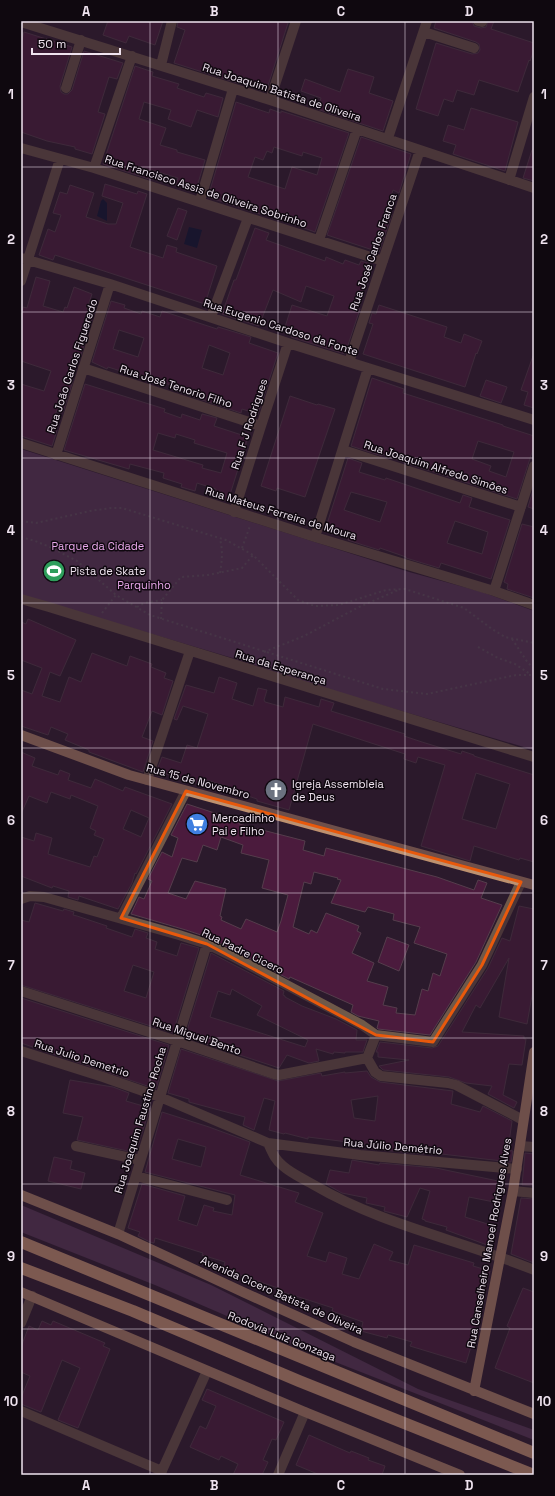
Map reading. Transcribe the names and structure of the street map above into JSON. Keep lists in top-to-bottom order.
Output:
{
  "streets": {
    "highway": ["Rodovia Luiz Gonzaga"],
    "main road": ["Rua 15 de Novembro", "Rua Canselheiro Manoel Rodrigues Alves", "Avenida Cicero Batista de Oliveira"],
    "street": [
      "Rua Joaquim Batista de Oliveira",
      "Rua Francisco Assis de Oliveira Sobrinho",
      "Rua José Carlos Franca",
      "Rua Eugenio Cardoso da Fonte",
      "Rua João Carlos Figueredo",
      "Rua José Tenorio Filho",
      "Rua F J Rodrigues",
      "Rua Joaquim Alfredo Simões",
      "Rua Mateus Ferreira de Moura",
      "Rua da Esperança",
      "Rua Padre Cicero",
      "Rua Miguel Bento",
      "Rua Julio Demetrio",
      "Rua Joaquim Faustino Rocha",
      "Rua Júlio Demétrio"
    ]
  },
  "crossings": [
    ["Rua Joaquim Batista de Oliveira", "Rua José Carlos Franca"],
    ["Rua Francisco Assis de Oliveira Sobrinho", "Rua José Carlos Franca"],
    ["Rua José Carlos Franca", "Rua Eugenio Cardoso da Fonte"],
    ["Rua Eugenio Cardoso da Fonte", "Rua João Carlos Figueredo"],
    ["Rua Eugenio Cardoso da Fonte", "Rua F J Rodrigues"],
    ["Rua João Carlos Figueredo", "Rua José Tenorio Filho"],
    ["Rua João Carlos Figueredo", "Rua Mateus Ferreira de Moura"],
    ["Rua José Tenorio Filho", "Rua F J Rodrigues"],
    ["Rua F J Rodrigues", "Rua Mateus Ferreira de Moura"],
    ["Rua Padre Cicero", "Rua Joaquim Faustino Rocha"],
    ["Rua Miguel Bento", "Rua Joaquim Faustino Rocha"],
    ["Rua Julio Demetrio", "Rua Joaquim Faustino Rocha"],
    ["Rua Julio Demetrio", "Rua Júlio Demétrio"],
    ["Rua Joaquim Faustino Rocha", "Avenida Cicero Batista de Oliveira"],
    ["Rua Júlio Demétrio", "Rua Canselheiro Manoel Rodrigues Alves"],
    ["Rua Canselheiro Manoel Rodrigues Alves", "Avenida Cicero Batista de Oliveira"]
  ],
  "parks": ["Parque da Cidade", "Parquinho"],
  "places": {
    "sports": ["Pista de Skate"],
    "church": ["Igreja Assembleia de Deus"],
    "supermarket": ["Mercadinho Pai e Filho"]
  },
  "scale_bar": "50 m",
  "grid": {
    "columns": [
      "A",
      "B",
      "C",
      "D"
    ],
    "rows": [
      "1",
      "2",
      "3",
      "4",
      "5",
      "6",
      "7",
      "8",
      "9",
      "10"
    ]
  }
}
